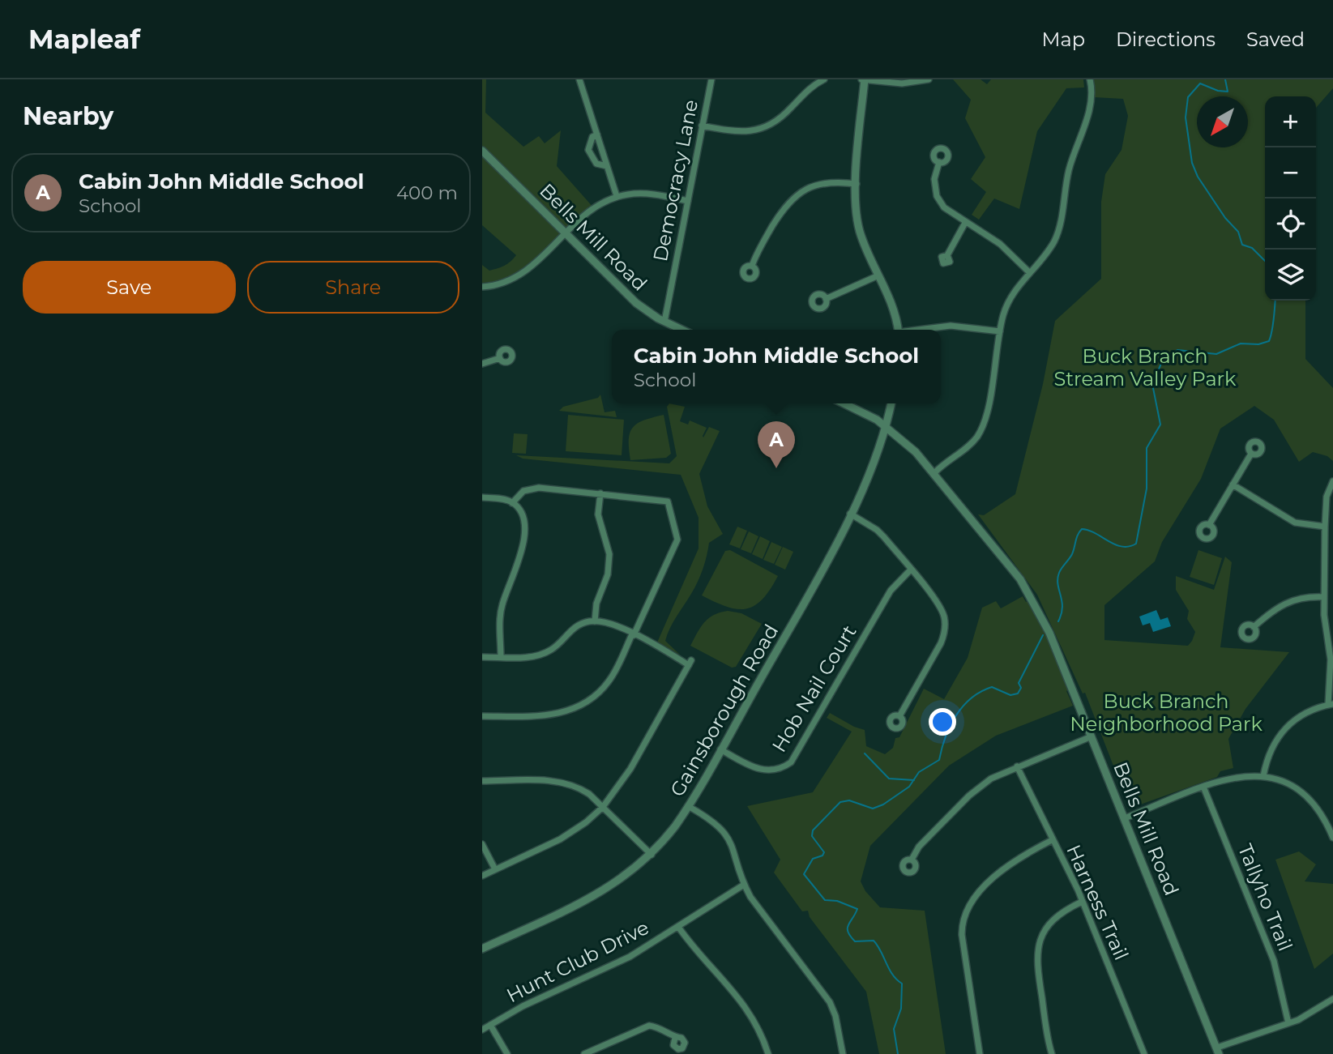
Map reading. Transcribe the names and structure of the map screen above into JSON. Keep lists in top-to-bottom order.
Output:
{
  "streets": {
    "street": [
      "Democracy Lane",
      "Bells Mill Road",
      "Hob Nail Court",
      "Gainsborough Road",
      "Tallyho Trail",
      "Harness Trail",
      "Hunt Club Drive"
    ]
  },
  "crossings": [
    ["Democracy Lane", "Bells Mill Road"],
    ["Bells Mill Road", "Gainsborough Road"],
    ["Hob Nail Court", "Gainsborough Road"]
  ],
  "parks": ["Buck Branch Stream Valley Park", "Buck Branch Neighborhood Park"],
  "north": "bottom left",
  "page": {
    "header": "Mapleaf",
    "nav": ["Map", "Directions", "Saved"],
    "heading": "Nearby",
    "map_buttons": ["+", "−"],
    "list": [
      {
        "mark": "A",
        "name": "Cabin John Middle School",
        "note": "School",
        "value": "400 m"
      }
    ],
    "buttons": ["Save", "Share"],
    "popup": ["Cabin John Middle School", "School"],
    "pins": "A"
  }
}
